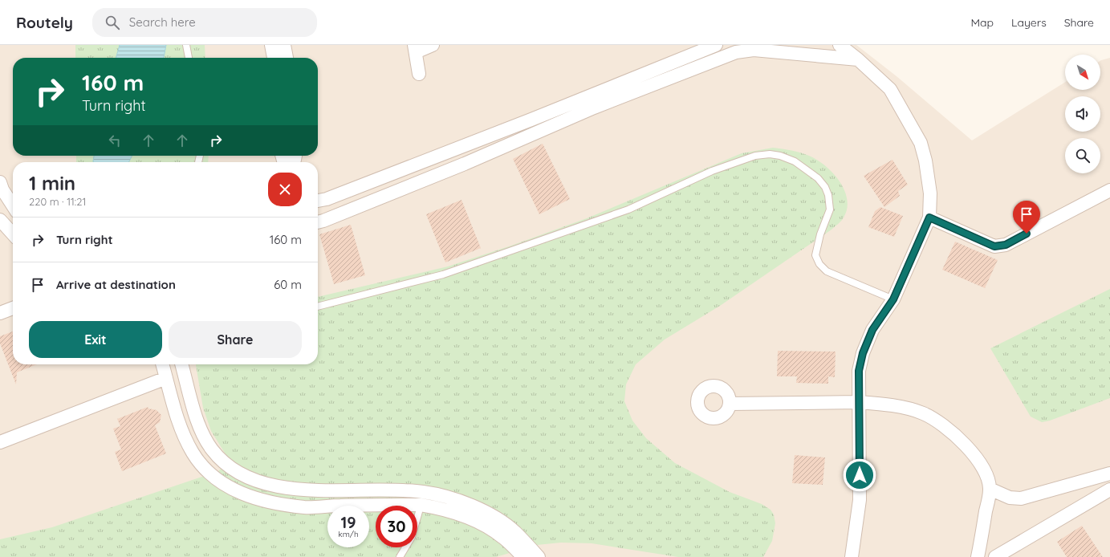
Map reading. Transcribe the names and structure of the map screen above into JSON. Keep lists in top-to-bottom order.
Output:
{
  "north": "bottom right",
  "page": {
    "header": "Routely",
    "search": "Search here",
    "nav": ["Map", "Layers", "Share"],
    "turn": ["160 m", "Turn right"],
    "heading": ["1 min", "220 m · 11:21"],
    "list": [
      {
        "name": "Turn right",
        "value": "160 m"
      },
      {
        "name": "Arrive at destination",
        "value": "60 m"
      }
    ],
    "buttons": ["Exit", "Share"],
    "speed": "19 km/h",
    "limit": "30"
  }
}
